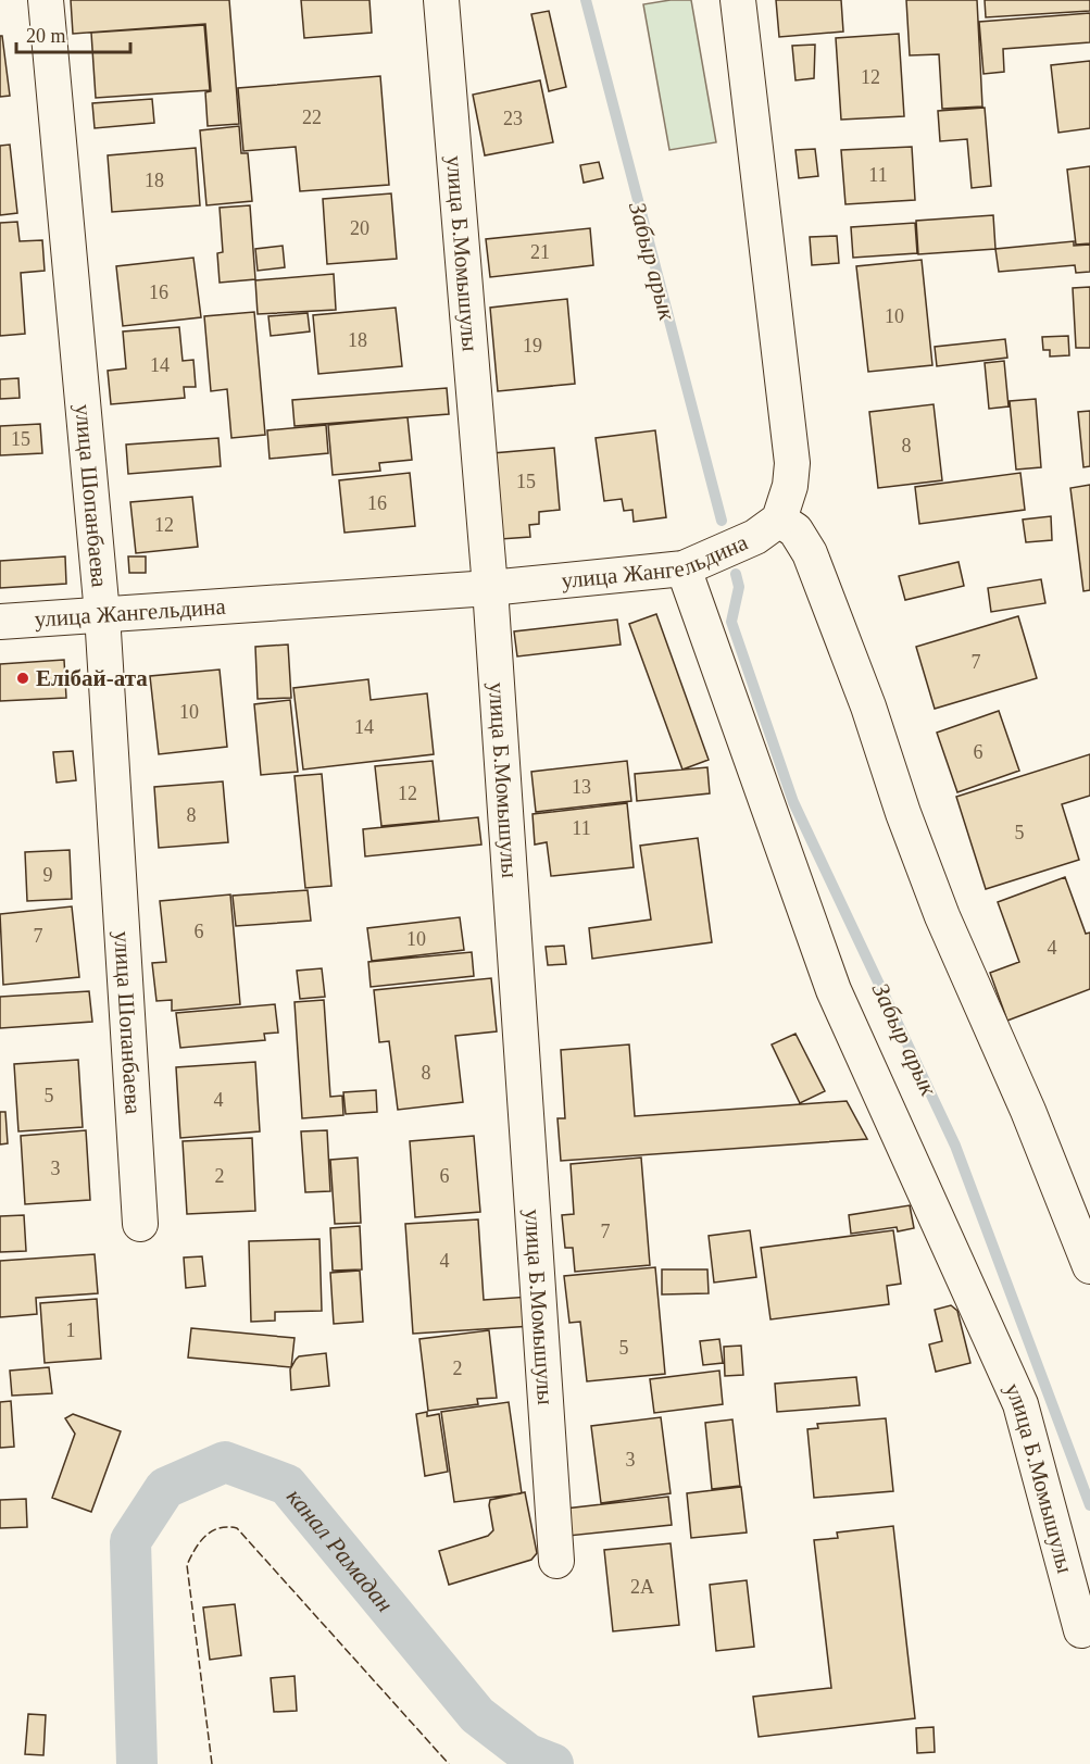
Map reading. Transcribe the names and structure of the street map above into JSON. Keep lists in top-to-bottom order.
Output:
{
  "streets": {
    "street": ["улица Б.Момышулы", "улица Шопанбаева", "улица Жангельдина"]
  },
  "crossings": [
    ["улица Б.Момышулы", "улица Жангельдина"],
    ["улица Шопанбаева", "улица Жангельдина"]
  ],
  "water": ["Забыр арык", "канал Рамадан"],
  "places": ["Елібай-ата"],
  "house_numbers": [
    "12",
    "22",
    "23",
    "11",
    "18",
    "20",
    "21",
    "16",
    "10",
    "18",
    "19",
    "14",
    "15",
    "8",
    "15",
    "16",
    "12",
    "7",
    "10",
    "14",
    "6",
    "13",
    "12",
    "8",
    "11",
    "5",
    "9",
    "6",
    "7",
    "10",
    "4",
    "8",
    "5",
    "4",
    "3",
    "2",
    "6",
    "7",
    "4",
    "1",
    "5",
    "2",
    "3",
    "2А"
  ],
  "scale_bar": "20 m"
}
